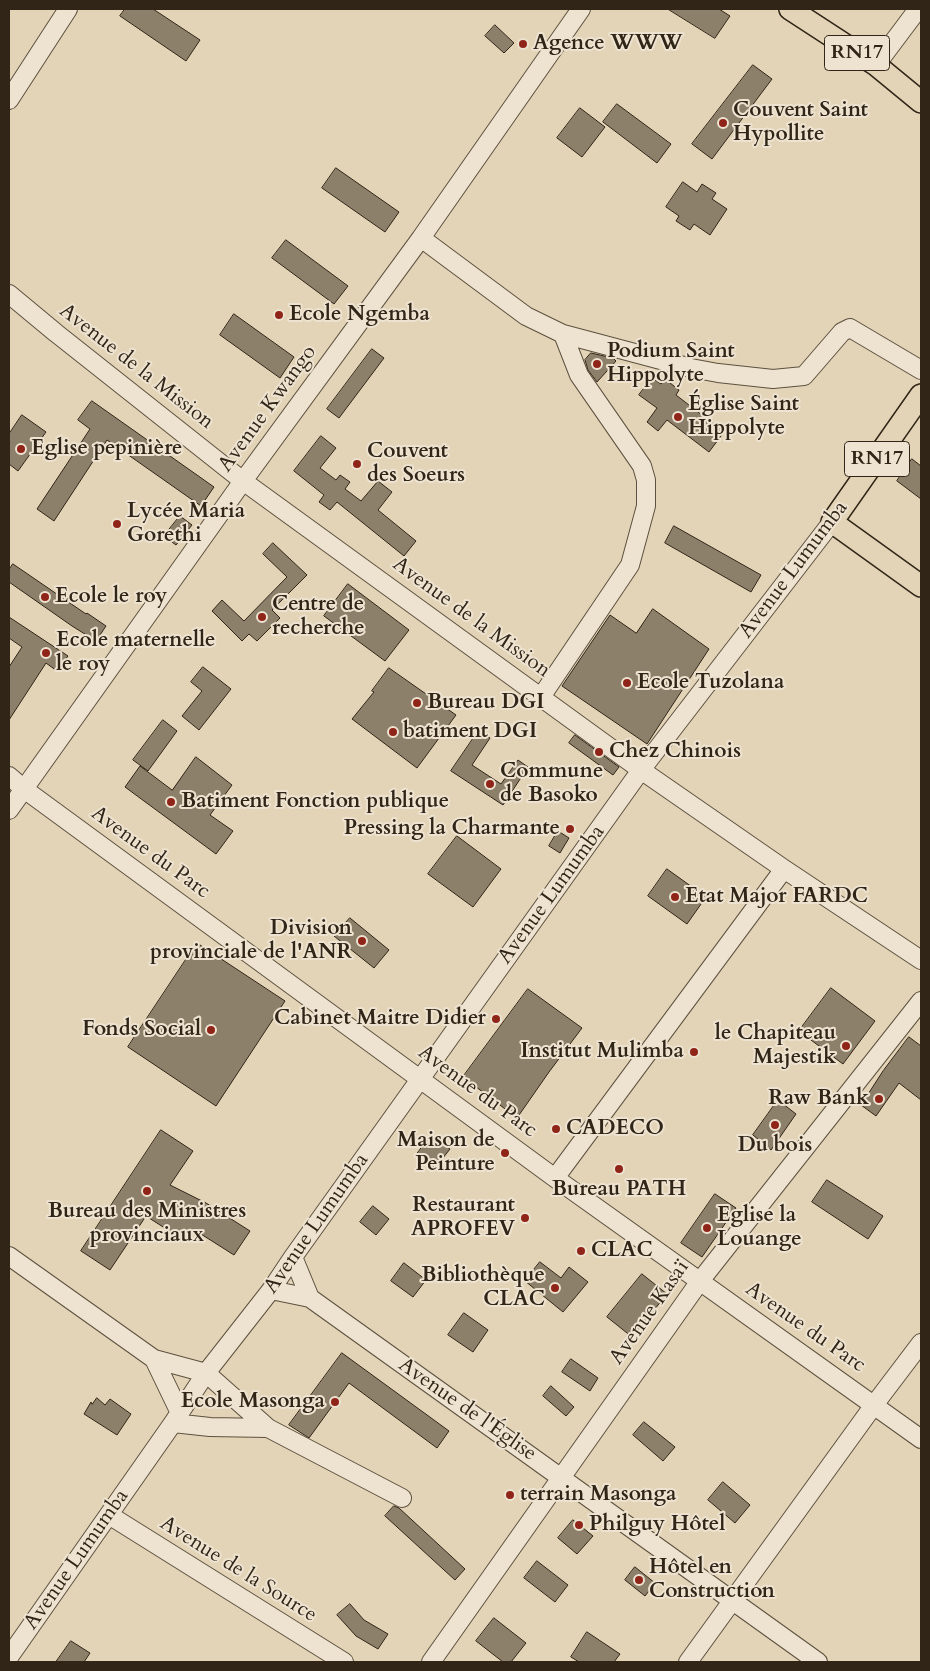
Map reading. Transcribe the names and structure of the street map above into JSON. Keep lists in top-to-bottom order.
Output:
{
  "streets": {
    "main road": ["RN17", "Avenue Lumumba"],
    "street": [
      "Avenue de la Mission",
      "Avenue Kwango",
      "Avenue du Parc",
      "Avenue Kasaï",
      "Avenue de l'Église",
      "Avenue de la Source"
    ]
  },
  "crossings": [
    ["Avenue de la Mission", "Avenue Kwango"],
    ["Avenue de la Mission", "Avenue Lumumba"],
    ["Avenue Kwango", "Avenue du Parc"],
    ["Avenue Lumumba", "Avenue du Parc"],
    ["Avenue Lumumba", "Avenue de la Source"],
    ["Avenue du Parc", "Avenue Kasaï"],
    ["Avenue Kasaï", "Avenue de l'Église"]
  ],
  "places": [
    "Agence WWW",
    "Couvent Saint Hypollite",
    "Ecole Ngemba",
    "Podium Saint Hippolyte",
    "Église Saint Hippolyte",
    "Eglise pepinière",
    "Couvent des Soeurs",
    "Lycée Maria Gorethi",
    "Ecole le roy",
    "Centre de recherche",
    "Ecole maternelle le roy",
    "Ecole Tuzolana",
    "Bureau DGI",
    "batiment DGI",
    "Chez Chinois",
    "Commune de Basoko",
    "Batiment Fonction publique",
    "Pressing la Charmante",
    "Etat Major FARDC",
    "Division provinciale de l'ANR",
    "Cabinet Maitre Didier",
    "Fonds Social",
    "le Chapiteau Majestik",
    "Institut Mulimba",
    "Raw Bank",
    "Du bois",
    "CADECO",
    "Maison de Peinture",
    "Bureau PATH",
    "Bureau des Ministres provinciaux",
    "Restaurant APROFEV",
    "Eglise la Louange",
    "CLAC",
    "Bibliothèque CLAC",
    "Ecole Masonga",
    "terrain Masonga",
    "Philguy Hôtel",
    "Hôtel en Construction"
  ]
}
